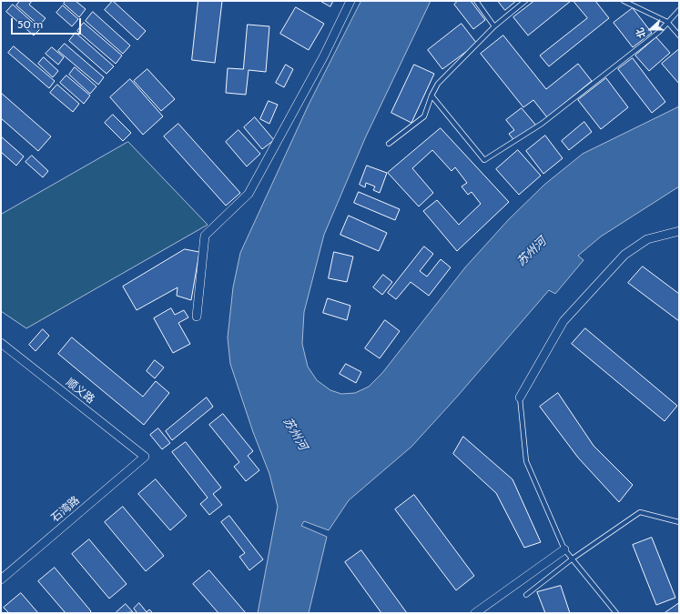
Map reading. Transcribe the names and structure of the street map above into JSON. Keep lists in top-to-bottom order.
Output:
{
  "streets": {
    "street": ["顺义路", "石湾路"]
  },
  "crossings": [
    ["顺义路", "石湾路"]
  ],
  "water": ["苏州河"],
  "scale_bar": "50 m",
  "north": "left"
}
